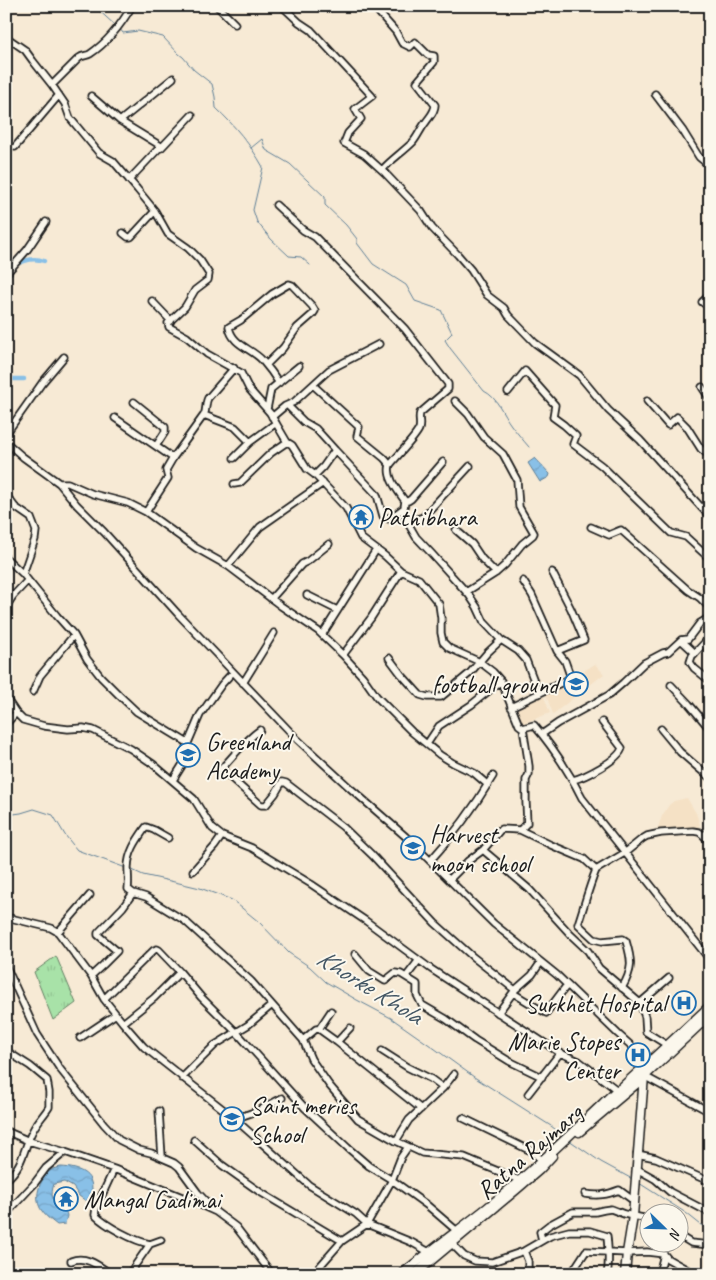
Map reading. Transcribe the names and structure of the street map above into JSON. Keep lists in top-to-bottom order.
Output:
{
  "streets": {
    "main road": ["Ratna Rajmarg"]
  },
  "water": ["Khorke Khola"],
  "places": {
    "temple": ["Pathibhara", "Mangal Gadimai"],
    "school or university": [
      "football ground",
      "Greenland Academy",
      "Harvest moon school",
      "Saint meries School"
    ],
    "hospital": ["Surkhet Hospital", "Marie Stopes Center"]
  },
  "north": "bottom right"
}
